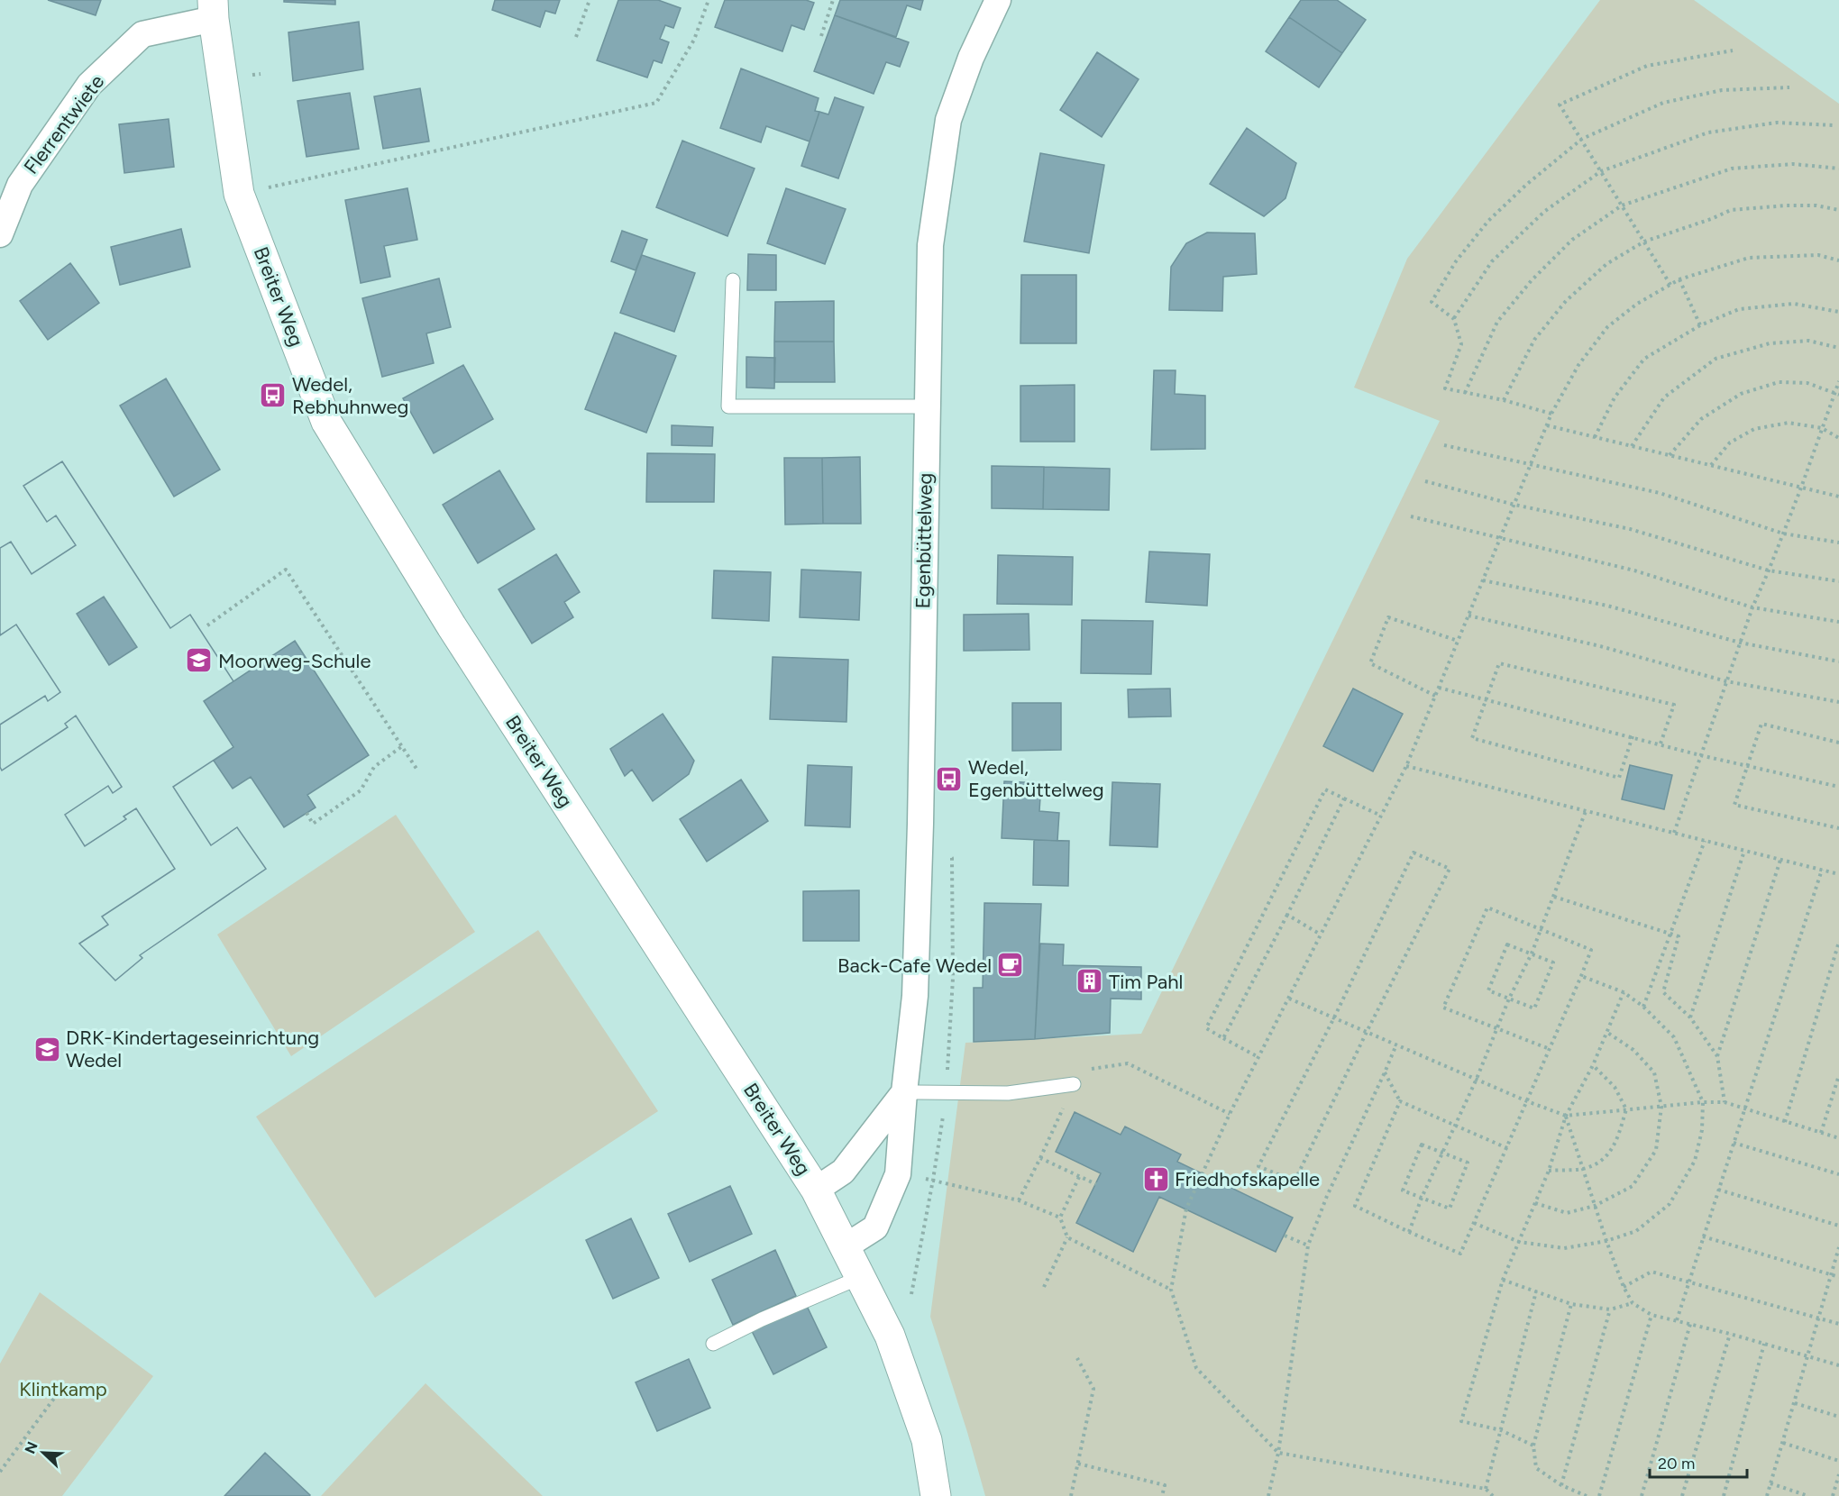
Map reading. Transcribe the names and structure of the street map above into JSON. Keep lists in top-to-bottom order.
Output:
{
  "streets": {
    "street": ["Flerrentwiete", "Breiter Weg", "Egenbüttelweg"]
  },
  "crossings": [
    ["Flerrentwiete", "Breiter Weg"],
    ["Breiter Weg", "Egenbüttelweg"]
  ],
  "parks": ["Klintkamp"],
  "places": {
    "bus stop": ["Wedel, Rebhuhnweg", "Wedel, Egenbüttelweg"],
    "school or university": ["Moorweg-Schule", "DRK-Kindertageseinrichtung Wedel"],
    "cafe": ["Back-Cafe Wedel"],
    "building": ["Tim Pahl"],
    "church": ["Friedhofskapelle"]
  },
  "scale_bar": "20 m",
  "north": "top left"
}
